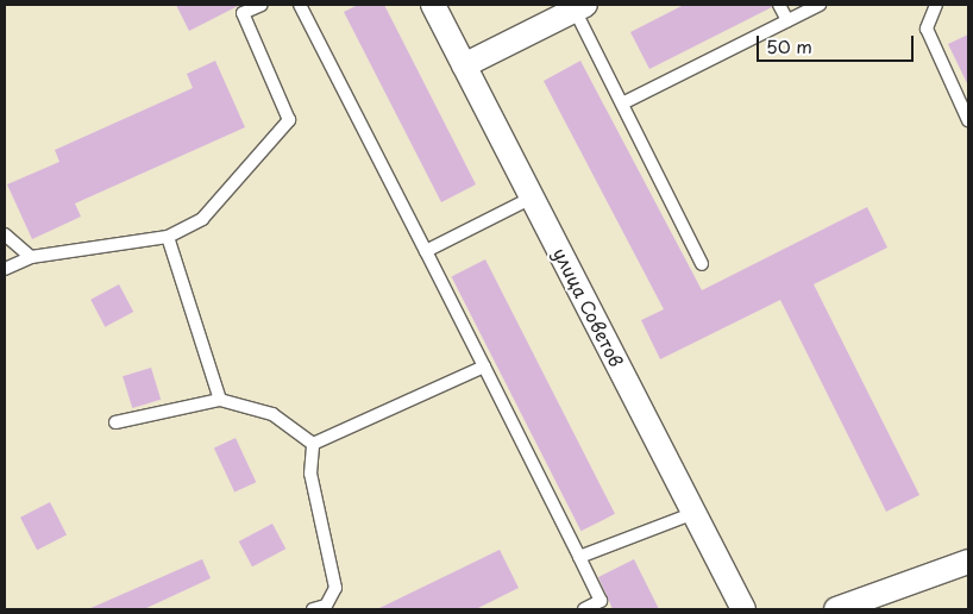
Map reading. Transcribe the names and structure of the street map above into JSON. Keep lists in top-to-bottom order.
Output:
{
  "streets": {
    "street": ["улица Советов"]
  },
  "scale_bar": "50 m"
}
